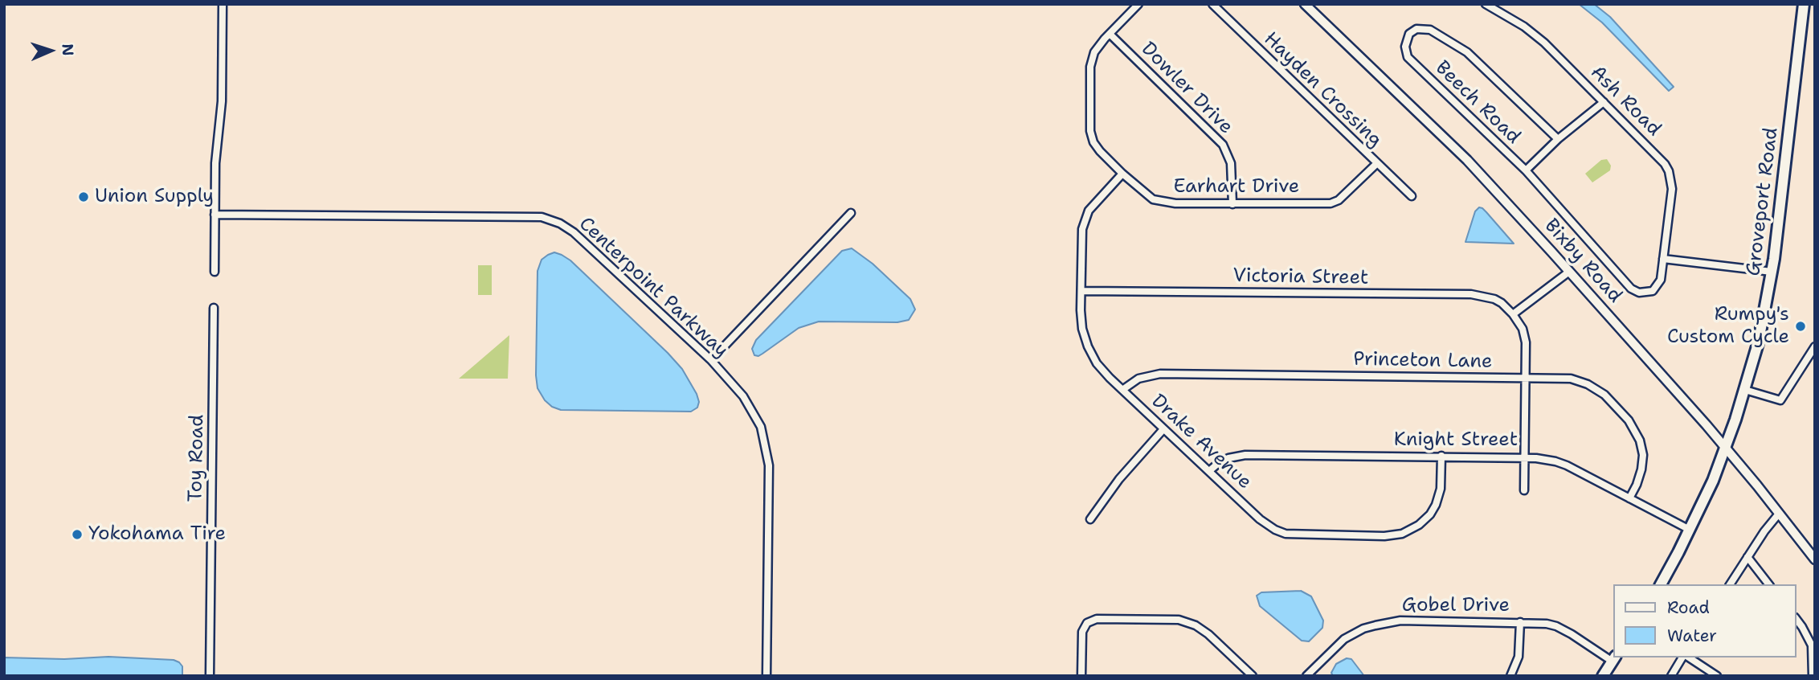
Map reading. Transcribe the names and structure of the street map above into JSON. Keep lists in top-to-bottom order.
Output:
{
  "streets": {
    "main road": ["Groveport Road"],
    "street": [
      "Dowler Drive",
      "Hayden Crossing",
      "Ash Road",
      "Beech Road",
      "Earhart Drive",
      "Bixby Road",
      "Victoria Street",
      "Centerpoint Parkway",
      "Princeton Lane",
      "Knight Street",
      "Drake Avenue",
      "Toy Road",
      "Gobel Drive"
    ]
  },
  "crossings": [
    ["Dowler Drive", "Earhart Drive"],
    ["Hayden Crossing", "Earhart Drive"],
    ["Ash Road", "Beech Road"],
    ["Earhart Drive", "Drake Avenue"],
    ["Groveport Road", "Bixby Road"],
    ["Groveport Road", "Knight Street"],
    ["Victoria Street", "Drake Avenue"],
    ["Princeton Lane", "Knight Street"],
    ["Princeton Lane", "Drake Avenue"],
    ["Knight Street", "Drake Avenue"]
  ],
  "places": ["Union Supply", "Rumpy's Custom Cycle", "Yokohama Tire"],
  "legend": ["Road", "Water"],
  "north": "right"
}
